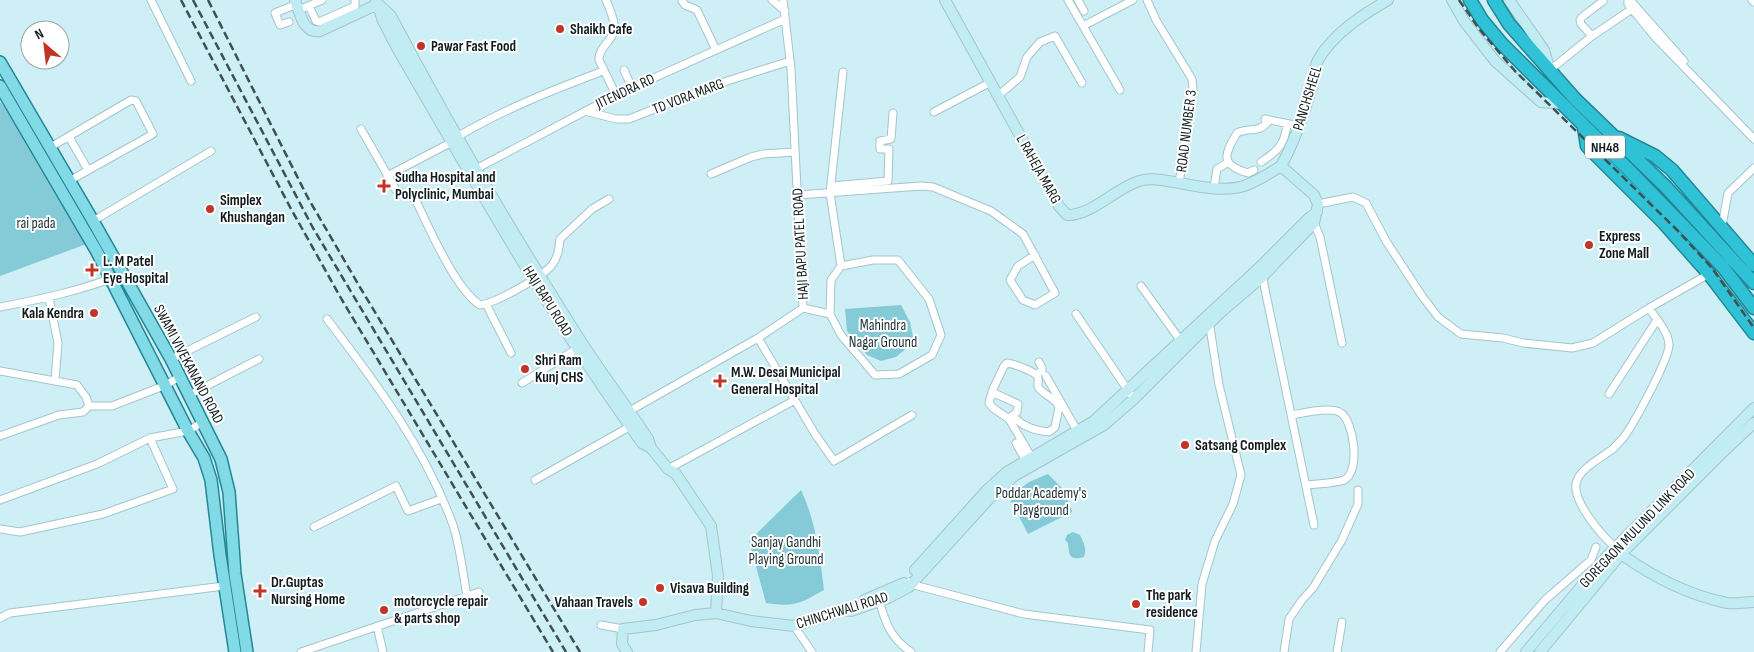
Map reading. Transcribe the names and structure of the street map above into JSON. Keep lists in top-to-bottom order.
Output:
{
  "streets": {
    "highway": ["NH48"],
    "main road": ["SWAMI VIVEKANAND ROAD"],
    "street": [
      "JITENDRA RD",
      "TD VORA MARG",
      "PANCHSHEEL",
      "ROAD NUMBER 3",
      "L RAHEJA MARG",
      "HAJI BAPU PATEL ROAD",
      "HAJI BAPU ROAD",
      "GOREGAON MULUND LINK ROAD",
      "CHINCHWALI ROAD"
    ]
  },
  "crossings": [
    ["JITENDRA RD", "TD VORA MARG"],
    ["JITENDRA RD", "HAJI BAPU PATEL ROAD"],
    ["JITENDRA RD", "HAJI BAPU ROAD"],
    ["TD VORA MARG", "HAJI BAPU PATEL ROAD"],
    ["PANCHSHEEL", "L RAHEJA MARG"],
    ["ROAD NUMBER 3", "L RAHEJA MARG"],
    ["HAJI BAPU PATEL ROAD", "HAJI BAPU ROAD"],
    ["HAJI BAPU ROAD", "CHINCHWALI ROAD"]
  ],
  "parks": [
    "rai pada",
    "Mahindra Nagar Ground",
    "Poddar Academy's Playground",
    "Sanjay Gandhi Playing Ground"
  ],
  "places": {
    "other": [
      "Shaikh Cafe",
      "Pawar Fast Food",
      "Simplex Khushangan",
      "Express Zone Mall",
      "Kala Kendra",
      "Shri Ram Kunj CHS",
      "Satsang Complex",
      "Visava Building",
      "Vahaan Travels",
      "The park residence",
      "motorcycle repair & parts shop"
    ],
    "health": [
      "Sudha Hospital and Polyclinic, Mumbai",
      "L. M Patel Eye Hospital",
      "M.W. Desai Municipal General Hospital",
      "Dr.Guptas Nursing Home"
    ]
  },
  "north": "top left"
}
